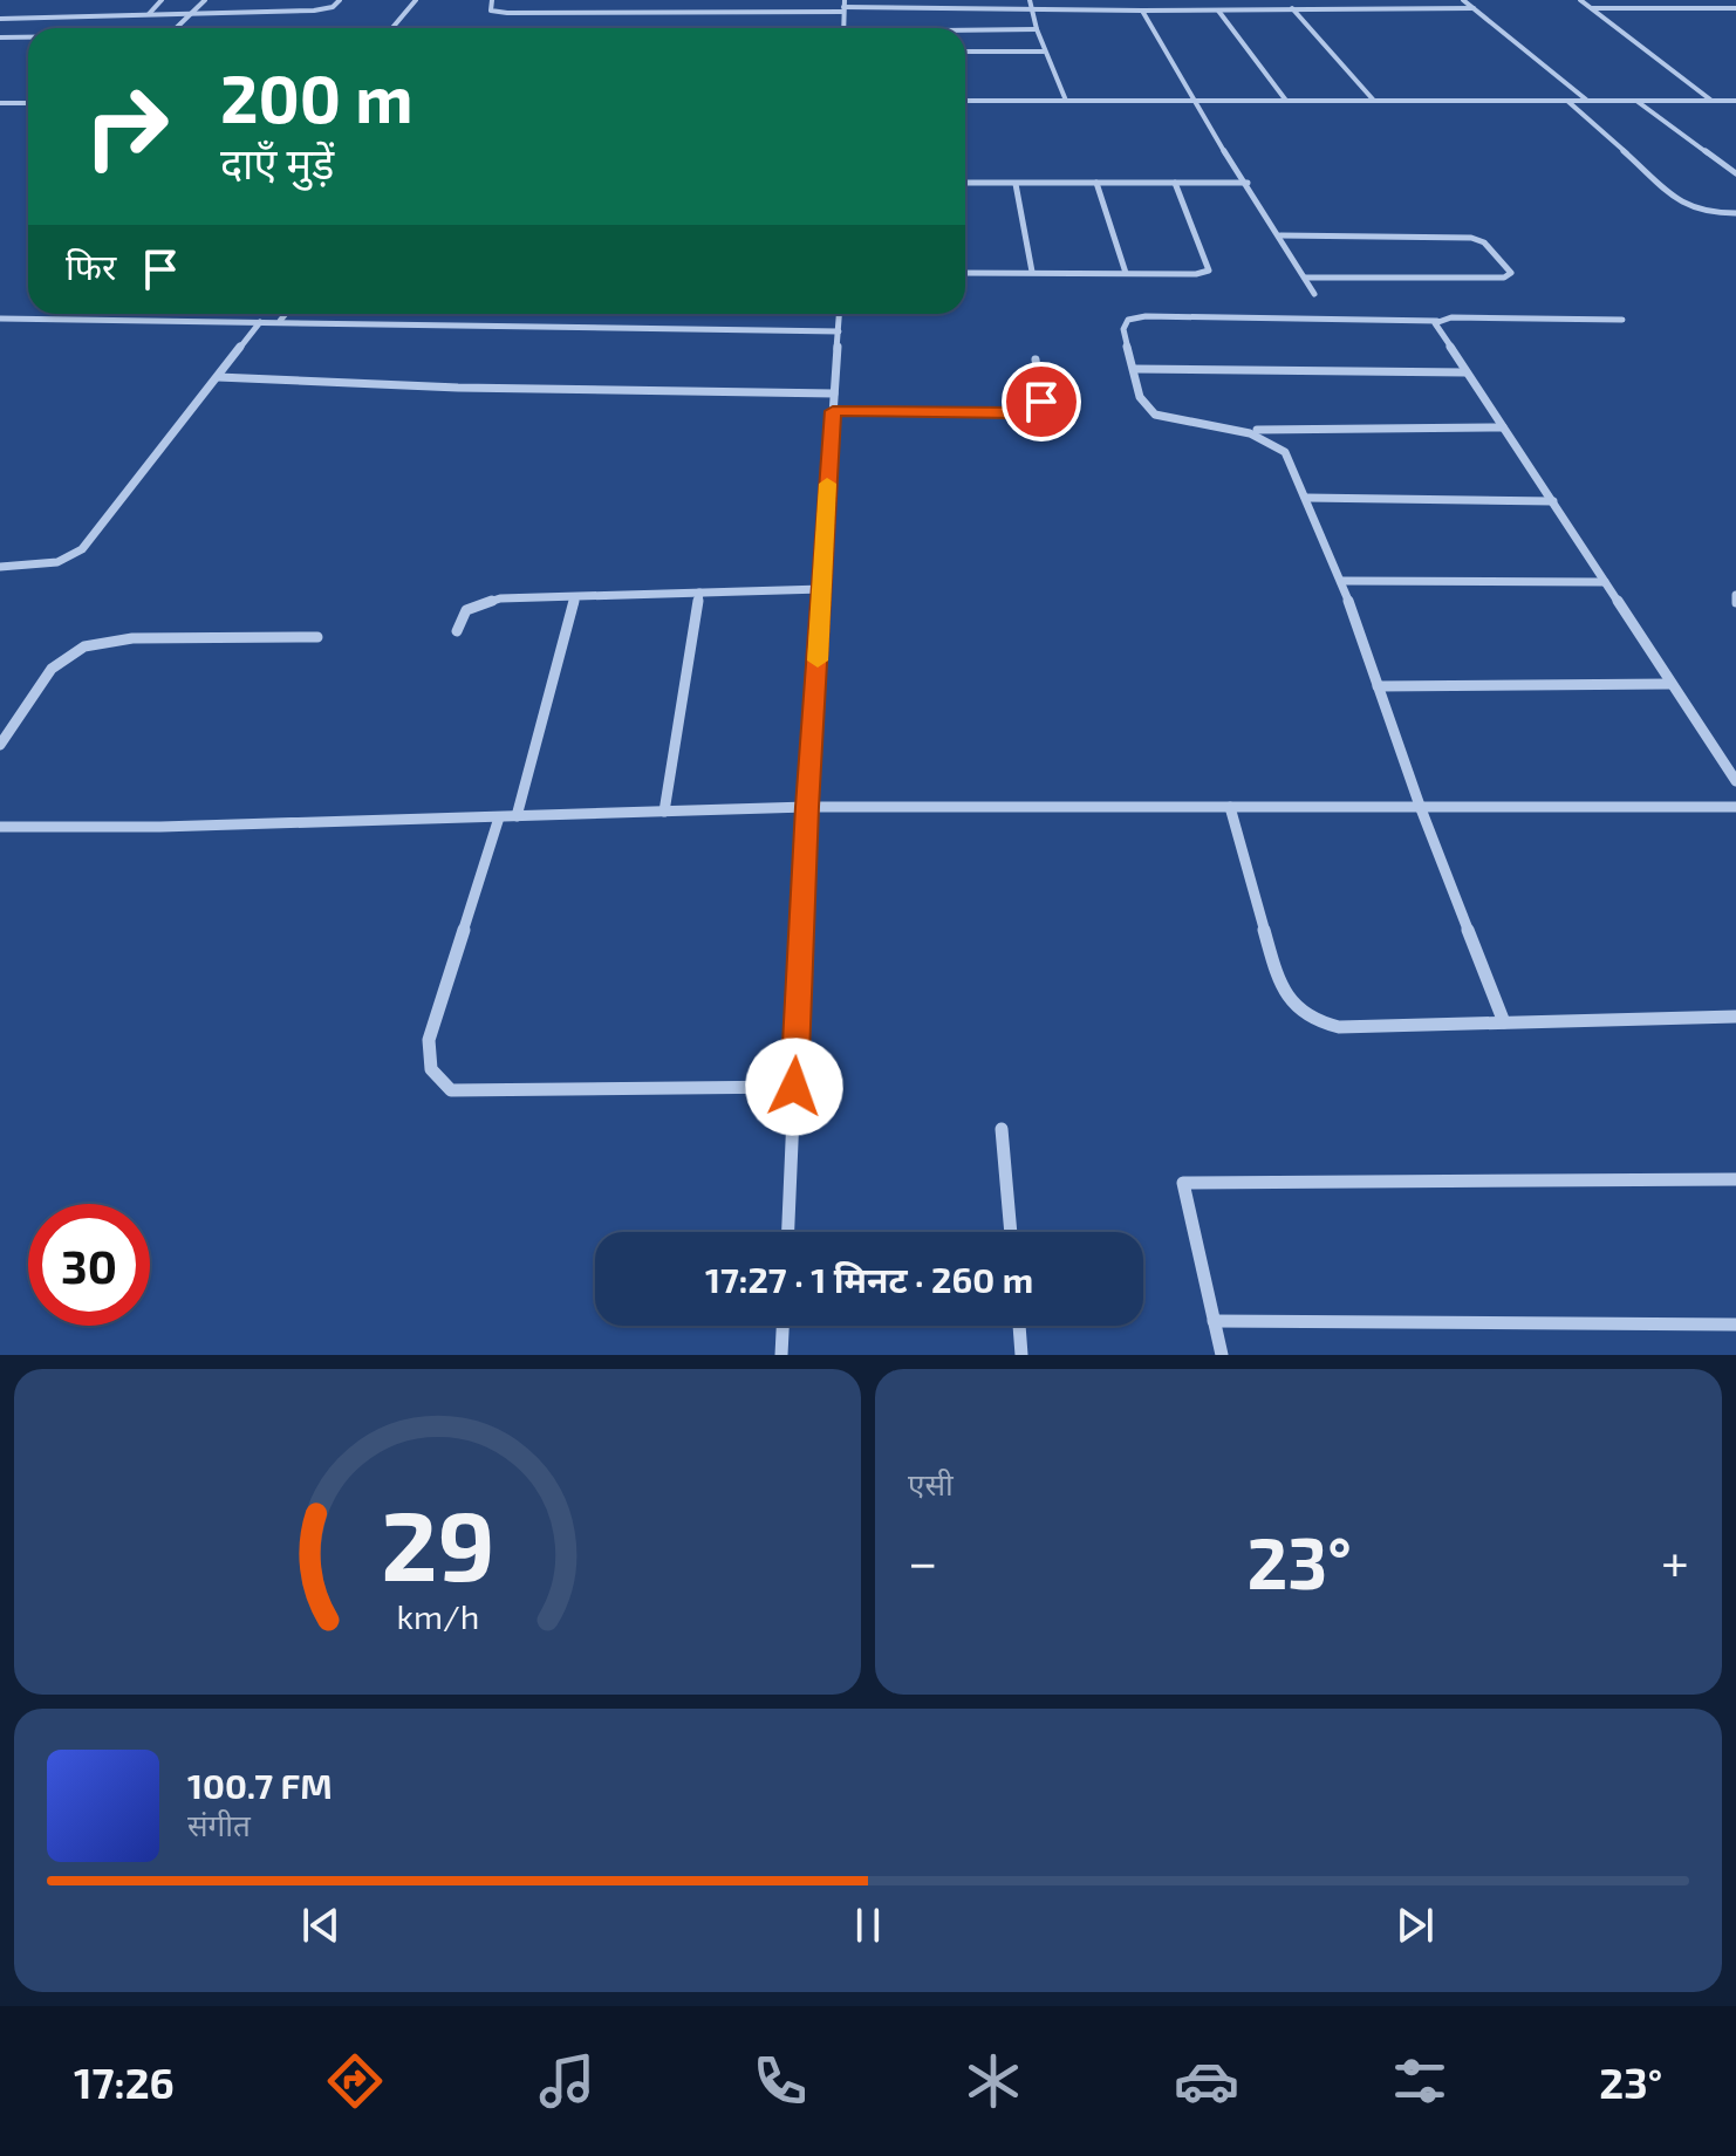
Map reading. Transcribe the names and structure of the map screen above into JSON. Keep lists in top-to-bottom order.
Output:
{
  "page": {
    "turn": ["200 m", "दाएँ मुड़ें"],
    "then": "फिर",
    "limit": "30",
    "trip": "17:27 · 1 मिनट · 260 m",
    "tile": "एसी",
    "heat": ["−", "23°", "+"],
    "song": ["100.7 FM", "संगीत"],
    "tabs": ["17:26", "23°"],
    "gauge": ["29", "km/h"]
  }
}
